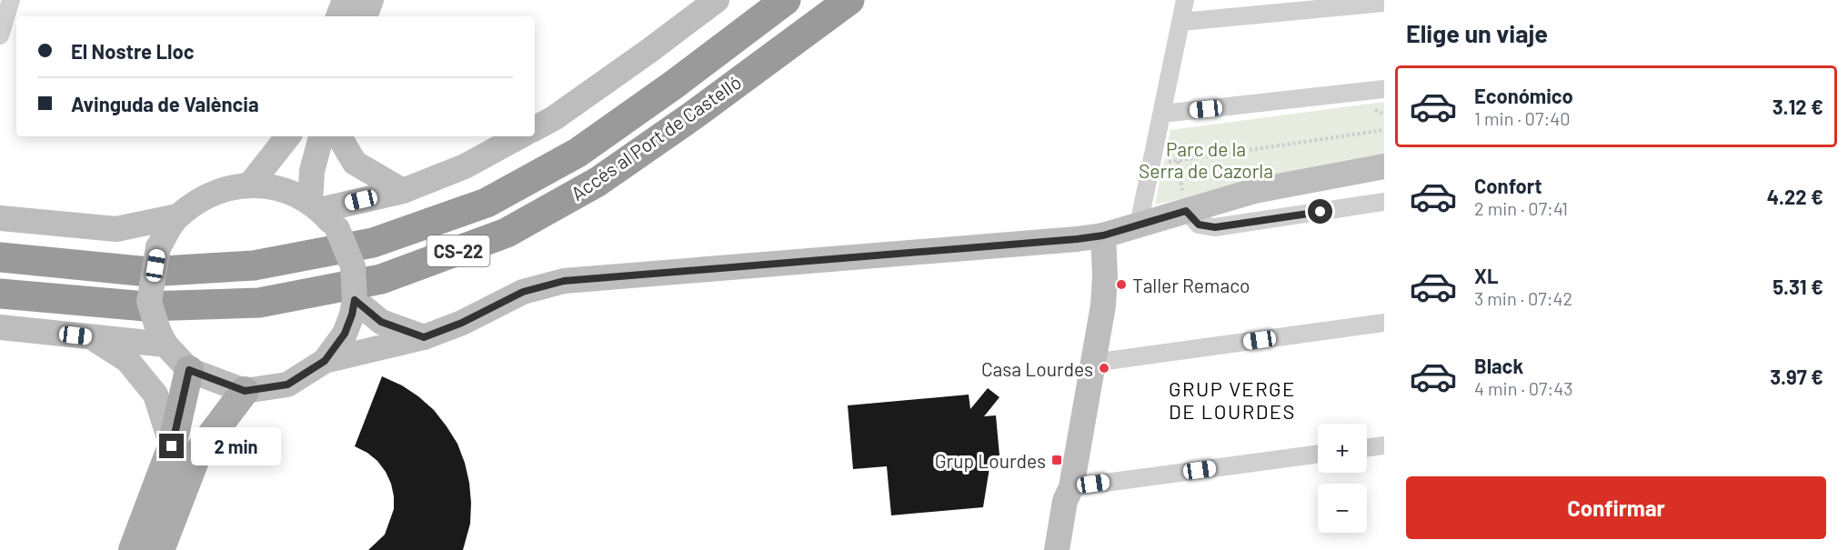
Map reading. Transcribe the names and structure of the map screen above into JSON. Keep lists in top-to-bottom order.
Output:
{
  "streets": {
    "highway": ["Accés al Port de Castelló", "CS-22"]
  },
  "districts": ["GRUP VERGE DE LOURDES"],
  "parks": ["Parc de la Serra de Cazorla"],
  "places": {
    "other": ["Taller Remaco", "Casa Lourdes"],
    "transit": ["Grup Lourdes"]
  },
  "page": {
    "heading": "Elige un viaje",
    "banner": ["El Nostre Lloc", "Avinguda de València"],
    "list": [
      {
        "name": "Económico",
        "note": "1 min · 07:40",
        "value": "3.12 €"
      },
      {
        "name": "Confort",
        "note": "2 min · 07:41",
        "value": "4.22 €"
      },
      {
        "name": "XL",
        "note": "3 min · 07:42",
        "value": "5.31 €"
      },
      {
        "name": "Black",
        "note": "4 min · 07:43",
        "value": "3.97 €"
      }
    ],
    "map_buttons": ["+", "−"],
    "bubble": "2 min",
    "buttons": "Confirmar"
  }
}
